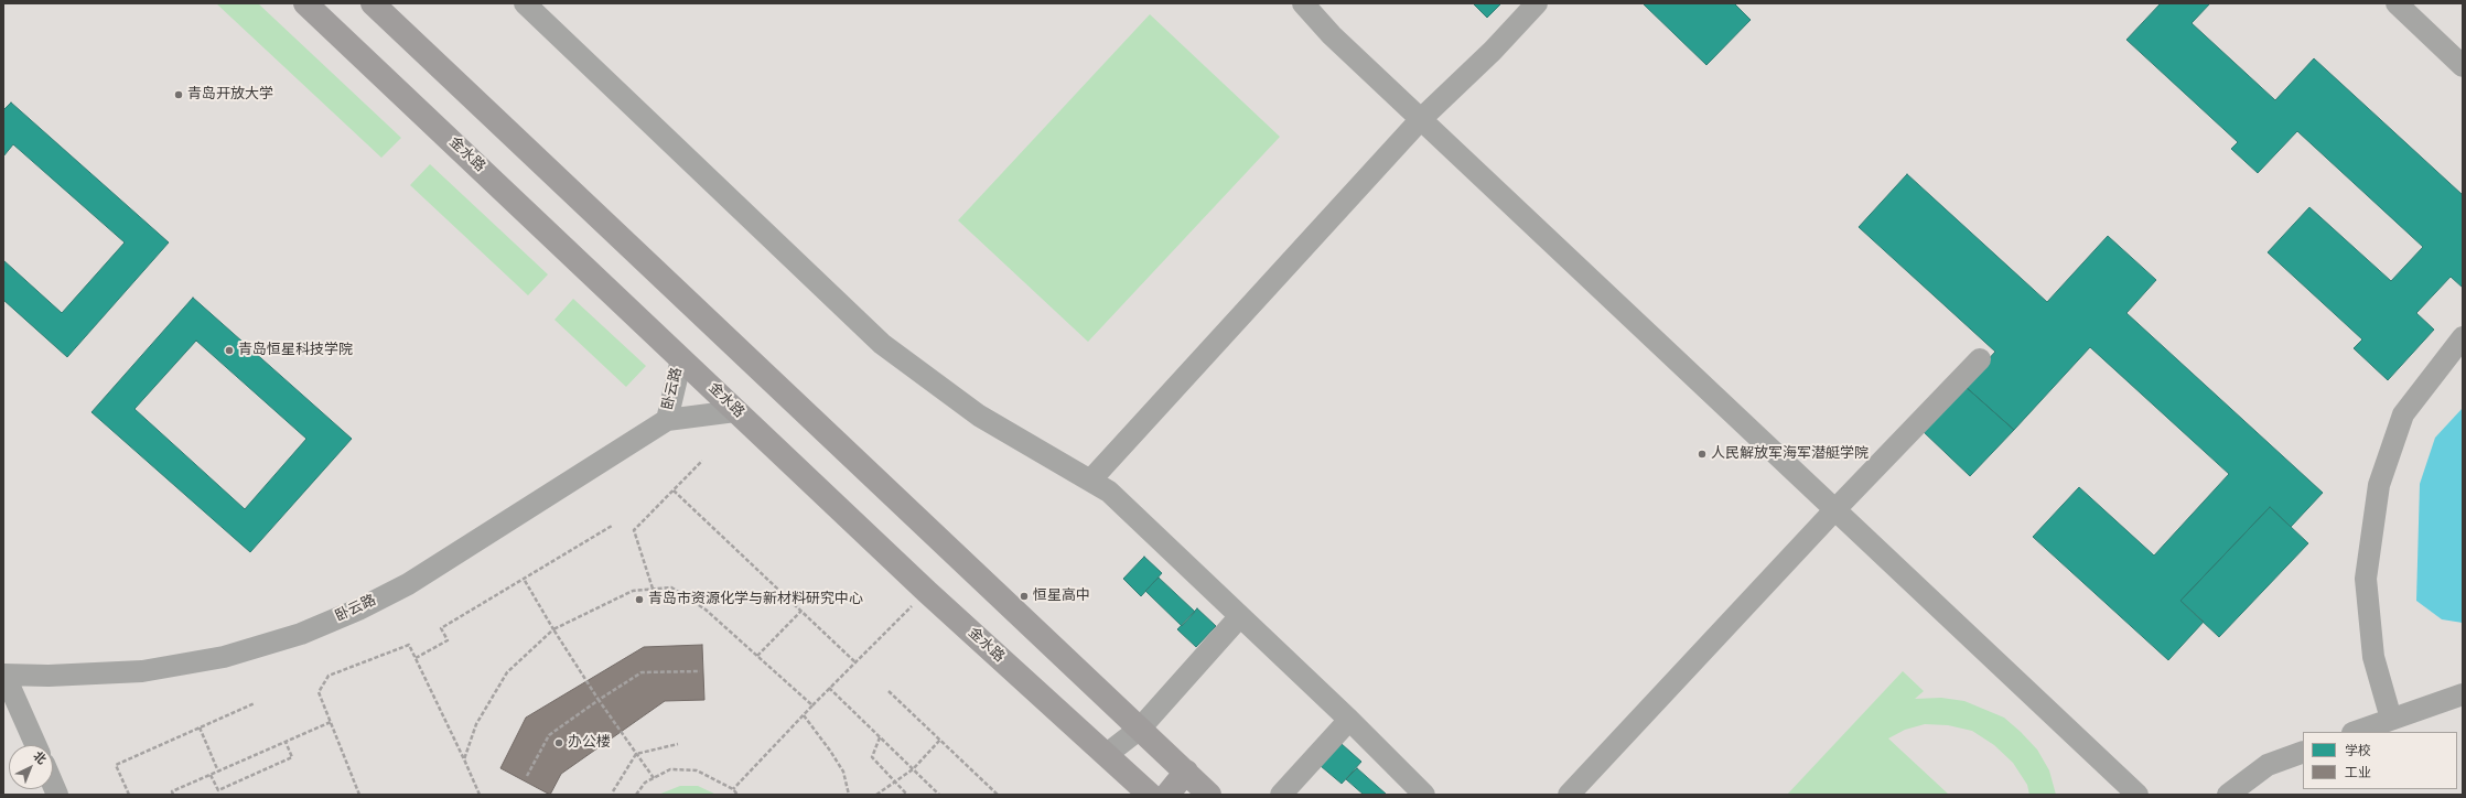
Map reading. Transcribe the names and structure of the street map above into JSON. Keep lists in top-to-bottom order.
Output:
{
  "streets": {
    "main road": ["金水路"],
    "street": ["卧云路"]
  },
  "crossings": [
    ["金水路", "卧云路"]
  ],
  "places": [
    "青岛开放大学",
    "青岛恒星科技学院",
    "人民解放军海军潜艇学院",
    "恒星高中",
    "青岛市资源化学与新材料研究中心",
    "办公楼"
  ],
  "legend": ["学校", "工业"],
  "north": "top right"
}
